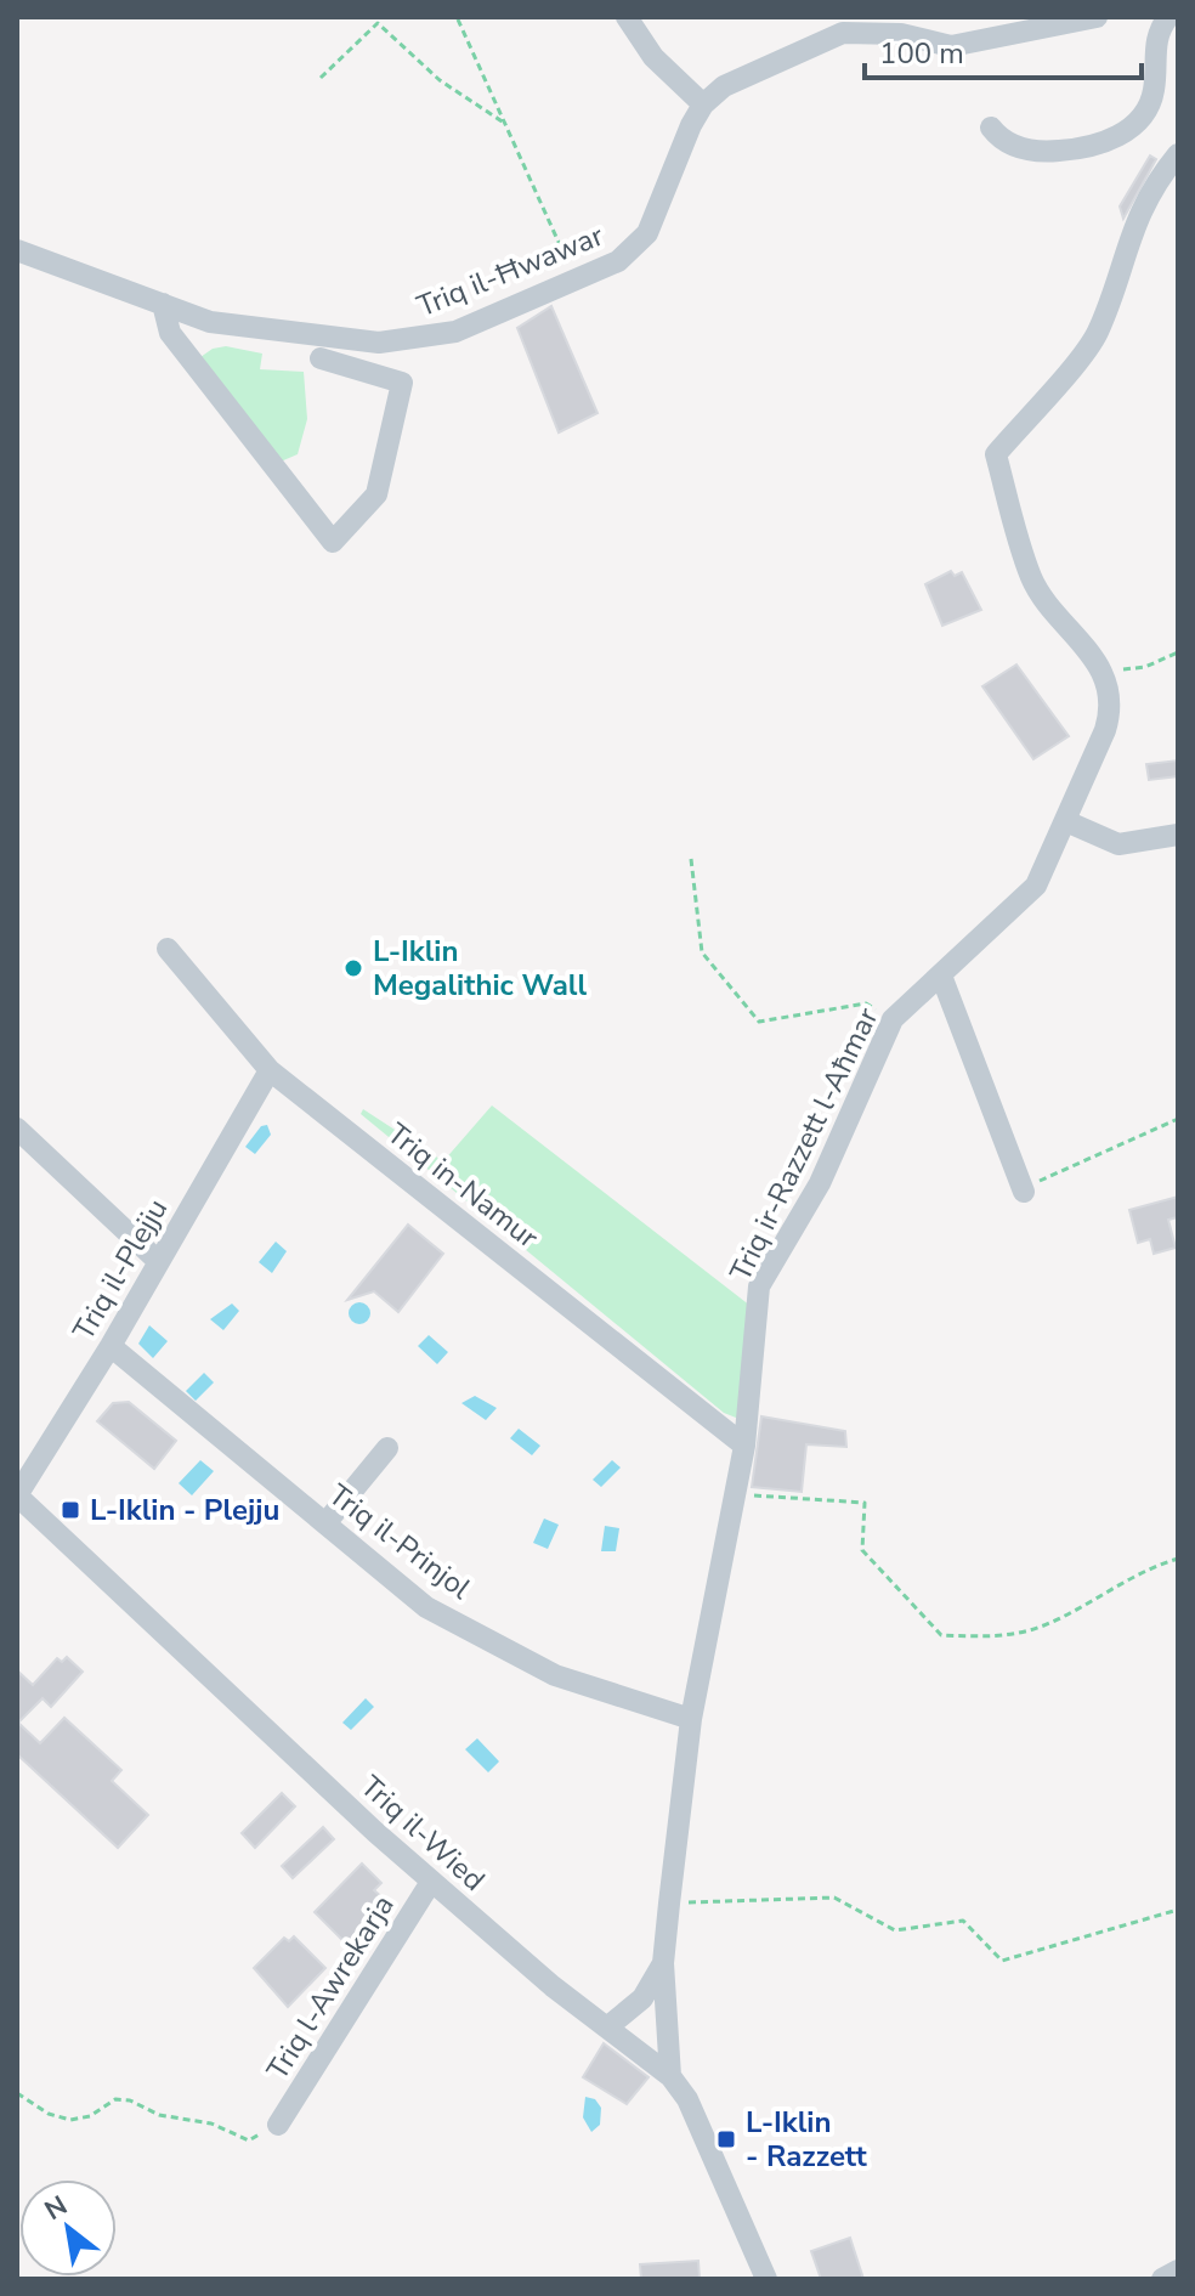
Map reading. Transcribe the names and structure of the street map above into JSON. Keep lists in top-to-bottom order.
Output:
{
  "streets": {
    "street": [
      "Triq il-Ħwawar",
      "Triq ir-Razzett l-Aħmar",
      "Triq in-Namur",
      "Triq il-Plejju",
      "Triq il-Prinjol",
      "Triq il-Wied",
      "Triq l-Awrekarja"
    ]
  },
  "crossings": [
    ["Triq ir-Razzett l-Aħmar", "Triq in-Namur"],
    ["Triq ir-Razzett l-Aħmar", "Triq il-Prinjol"],
    ["Triq ir-Razzett l-Aħmar", "Triq il-Wied"],
    ["Triq in-Namur", "Triq il-Plejju"],
    ["Triq il-Plejju", "Triq il-Prinjol"],
    ["Triq il-Plejju", "Triq il-Wied"],
    ["Triq il-Wied", "Triq l-Awrekarja"]
  ],
  "places": {
    "other": ["L-Iklin Megalithic Wall"],
    "transit": ["L-Iklin - Plejju", "L-Iklin - Razzett"]
  },
  "scale_bar": "100 m",
  "north": "top left"
}
